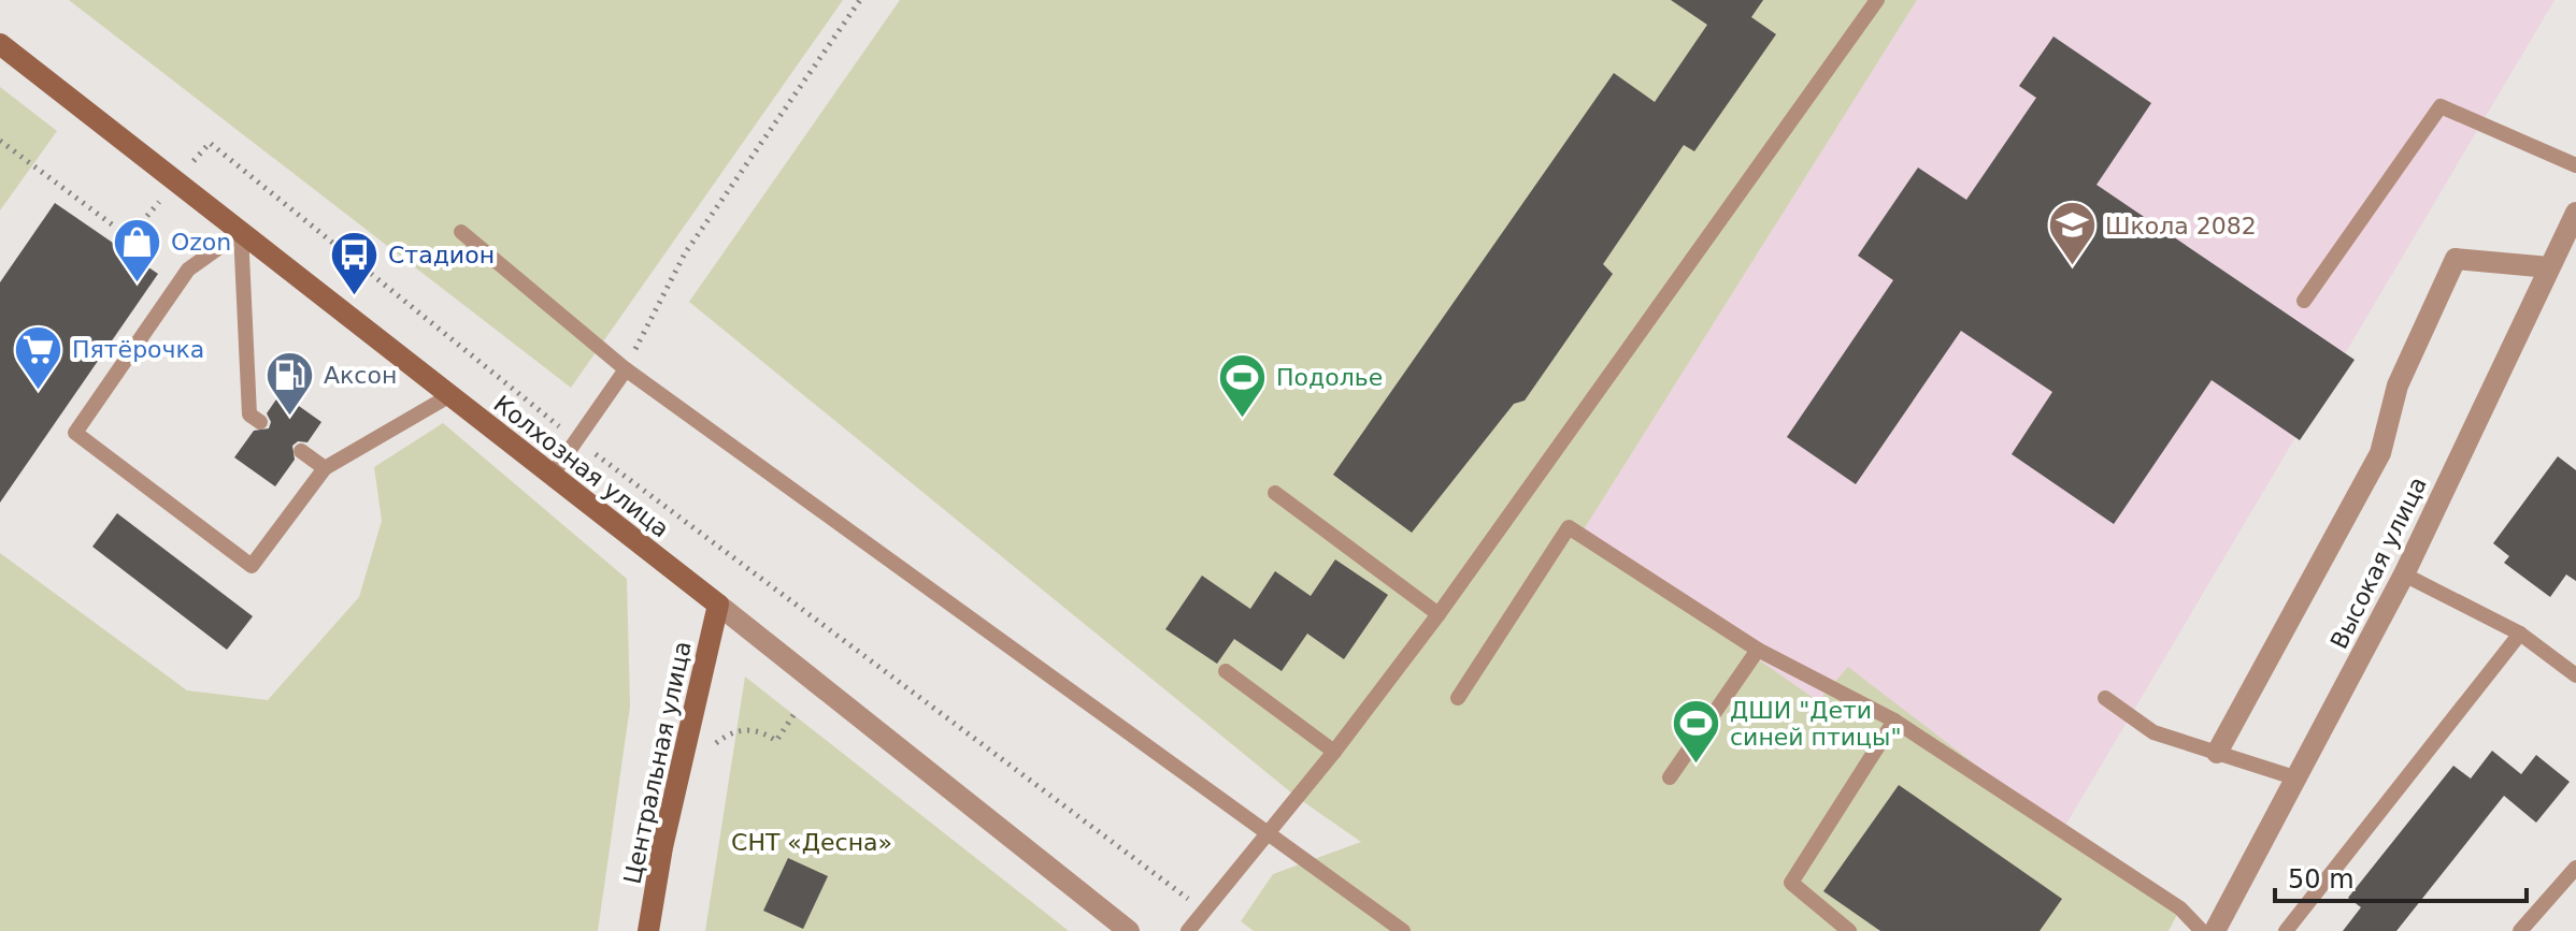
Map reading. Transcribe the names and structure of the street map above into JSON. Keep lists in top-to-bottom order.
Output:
{
  "streets": {
    "street": ["Колхозная улица", "Высокая улица", "Центральная улица"]
  },
  "crossings": [
    ["Колхозная улица", "Центральная улица"]
  ],
  "parks": ["СНТ «Десна»"],
  "places": {
    "school or university": ["Школа 2082"],
    "shop": ["Ozon"],
    "bus stop": ["Стадион"],
    "supermarket": ["Пятёрочка"],
    "fuel station": ["Аксон"],
    "sports": ["Подолье", "ДШИ \"Дети синей птицы\""]
  },
  "scale_bar": "50 m"
}
